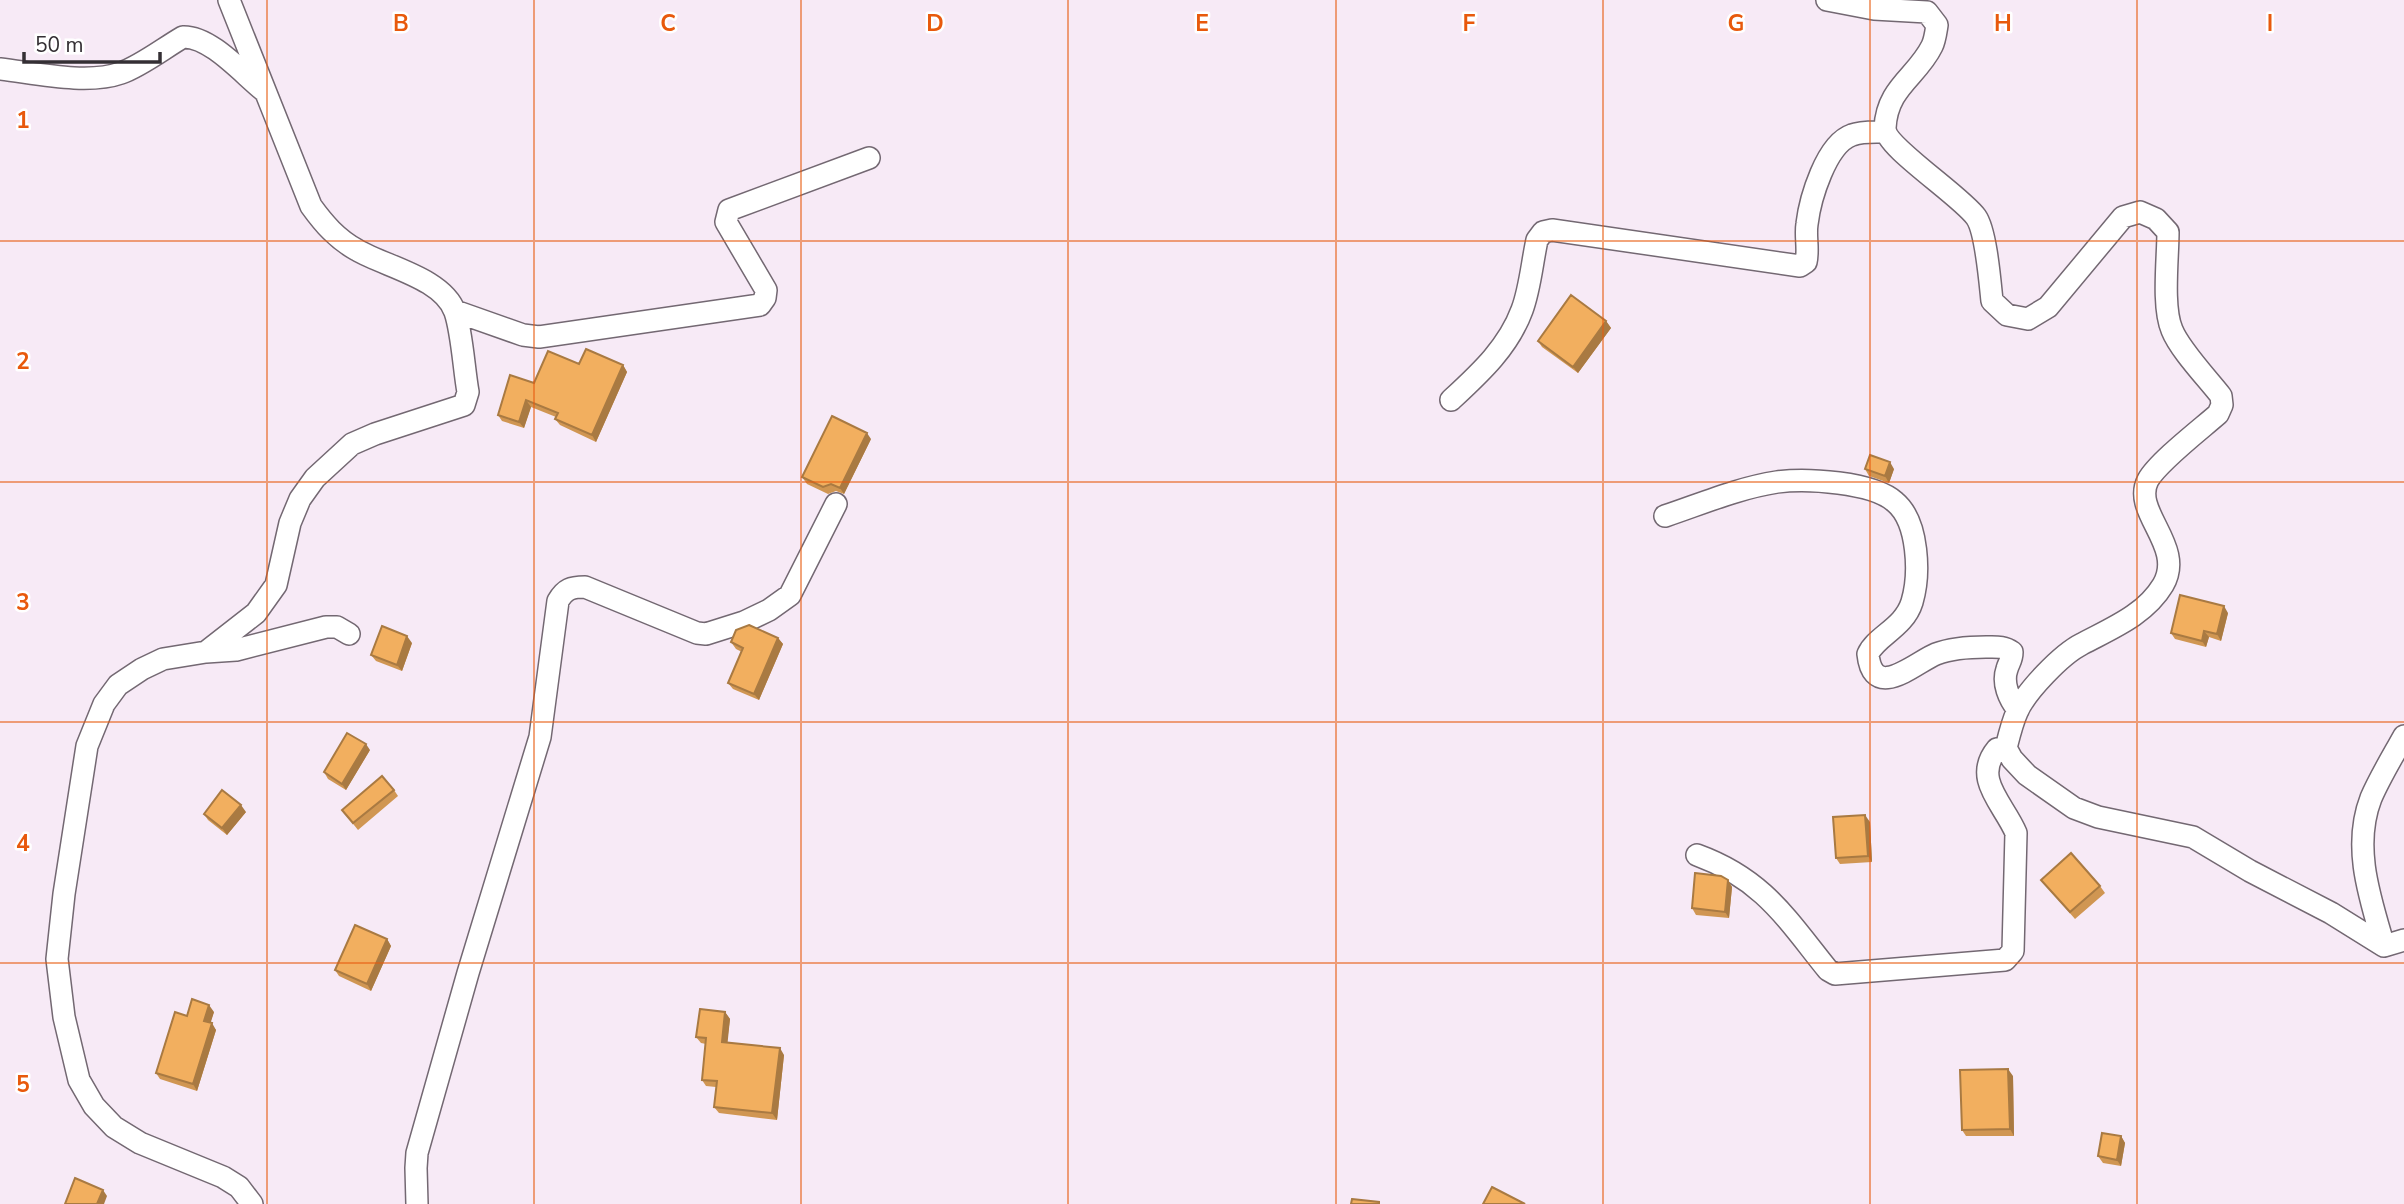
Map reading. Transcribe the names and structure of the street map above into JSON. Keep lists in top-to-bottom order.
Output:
{
  "scale_bar": "50 m",
  "grid": {
    "columns": [
      "B",
      "C",
      "D",
      "E",
      "F",
      "G",
      "H",
      "I"
    ],
    "rows": [
      "1",
      "2",
      "3",
      "4",
      "5"
    ]
  }
}
